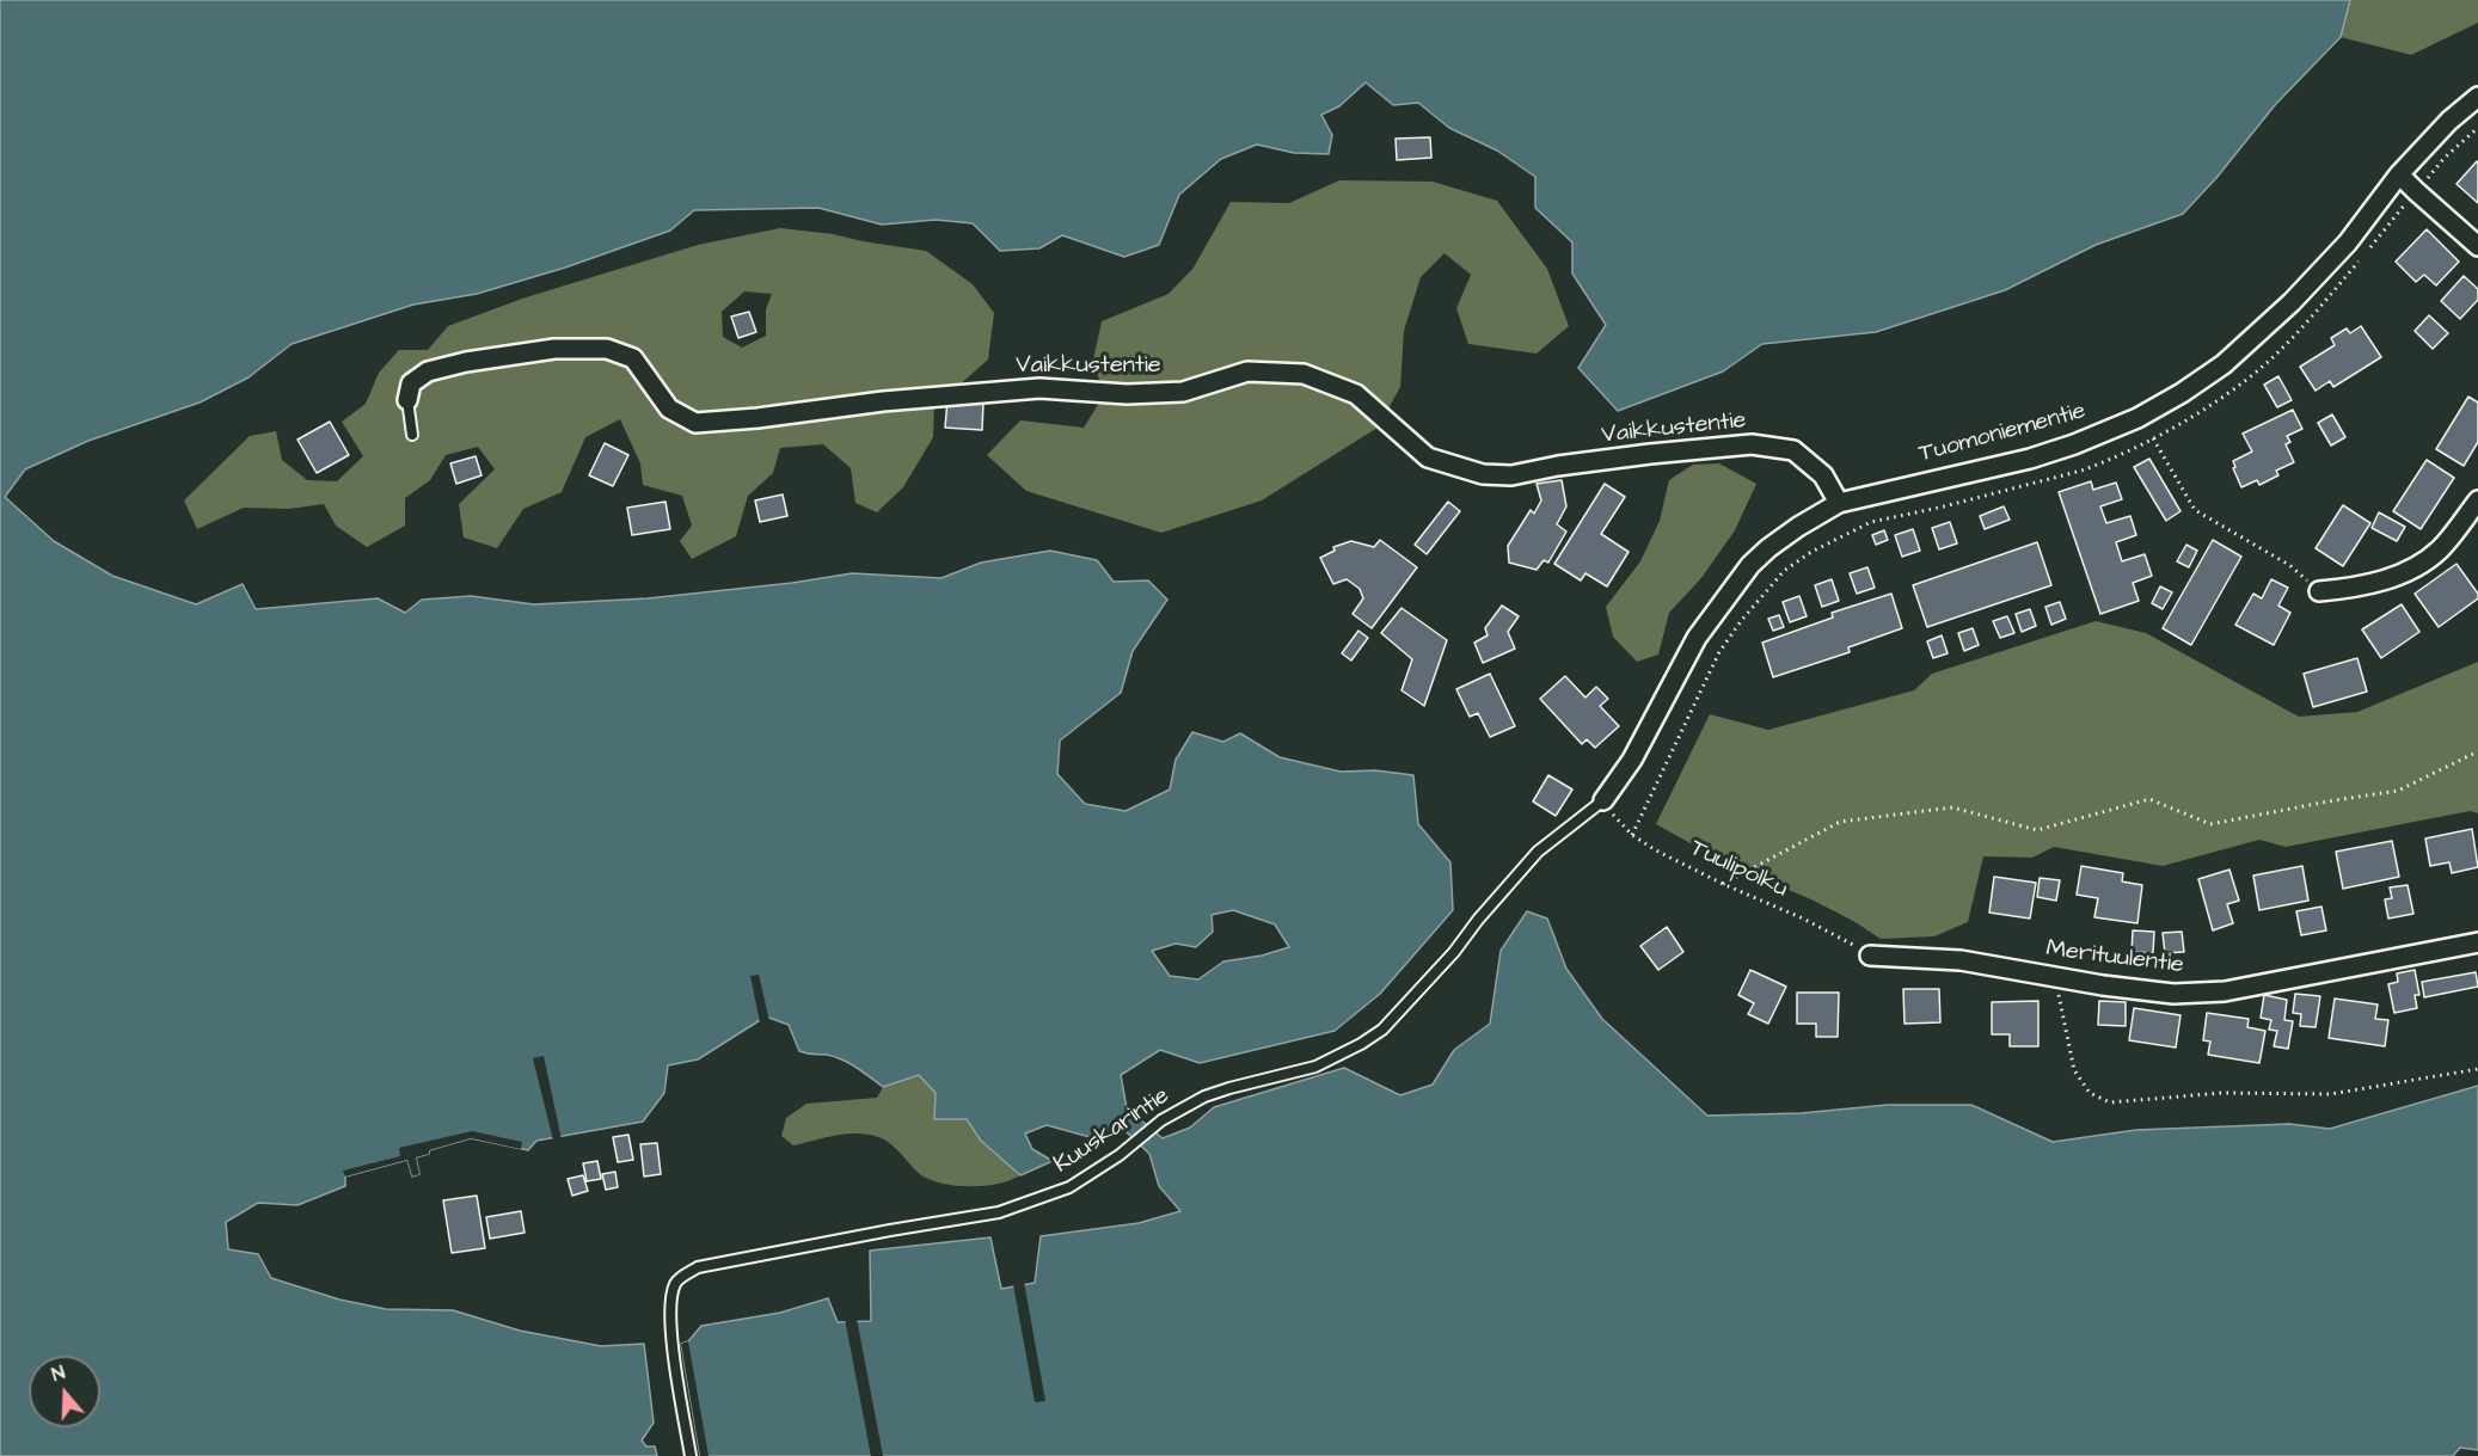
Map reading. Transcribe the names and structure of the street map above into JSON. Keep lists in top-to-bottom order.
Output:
{
  "streets": {
    "street": ["Vaikkustentie", "Tuomoniementie", "Merituulentie"],
    "lane": ["Kuuskarintie"],
    "path": ["Tuulipolku"]
  },
  "crossings": [
    ["Vaikkustentie", "Tuomoniementie"],
    ["Tuomoniementie", "Tuulipolku"],
    ["Tuomoniementie", "Kuuskarintie"],
    ["Tuulipolku", "Merituulentie"],
    ["Tuulipolku", "Kuuskarintie"]
  ],
  "north": "top"
}
